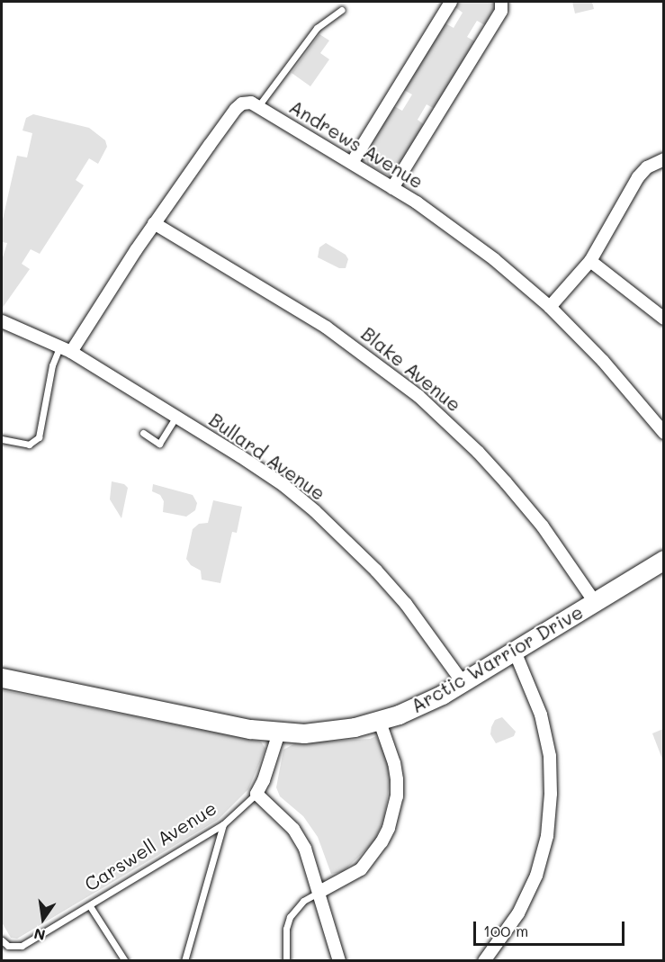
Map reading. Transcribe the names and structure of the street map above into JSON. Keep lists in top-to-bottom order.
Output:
{
  "streets": {
    "main road": ["Arctic Warrior Drive"],
    "street": [
      "Andrews Avenue",
      "Blake Avenue",
      "Bullard Avenue",
      "Carswell Avenue"
    ]
  },
  "crossings": [
    ["Andrews Avenue", "Blake Avenue"],
    ["Andrews Avenue", "Bullard Avenue"],
    ["Blake Avenue", "Arctic Warrior Drive"],
    ["Bullard Avenue", "Arctic Warrior Drive"],
    ["Arctic Warrior Drive", "Carswell Avenue"]
  ],
  "scale_bar": "100 m",
  "north": "bottom"
}
